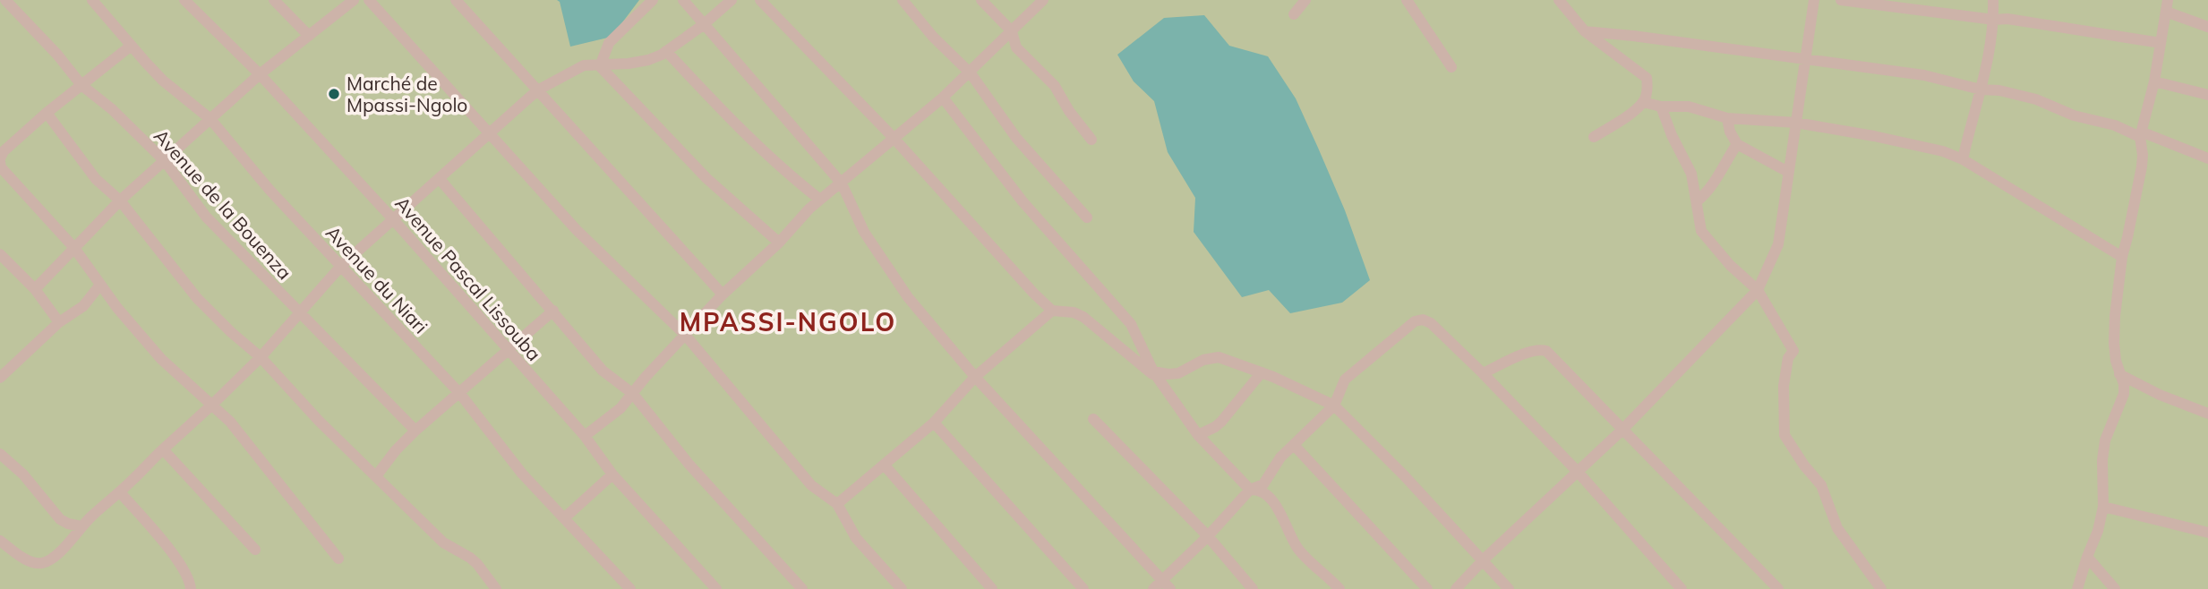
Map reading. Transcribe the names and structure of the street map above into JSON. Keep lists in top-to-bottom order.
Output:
{
  "streets": {
    "street": ["Avenue de la Bouenza", "Avenue Pascal Lissouba", "Avenue du Niari"]
  },
  "districts": ["MPASSI-NGOLO"],
  "places": ["Marché de Mpassi-Ngolo"]
}
